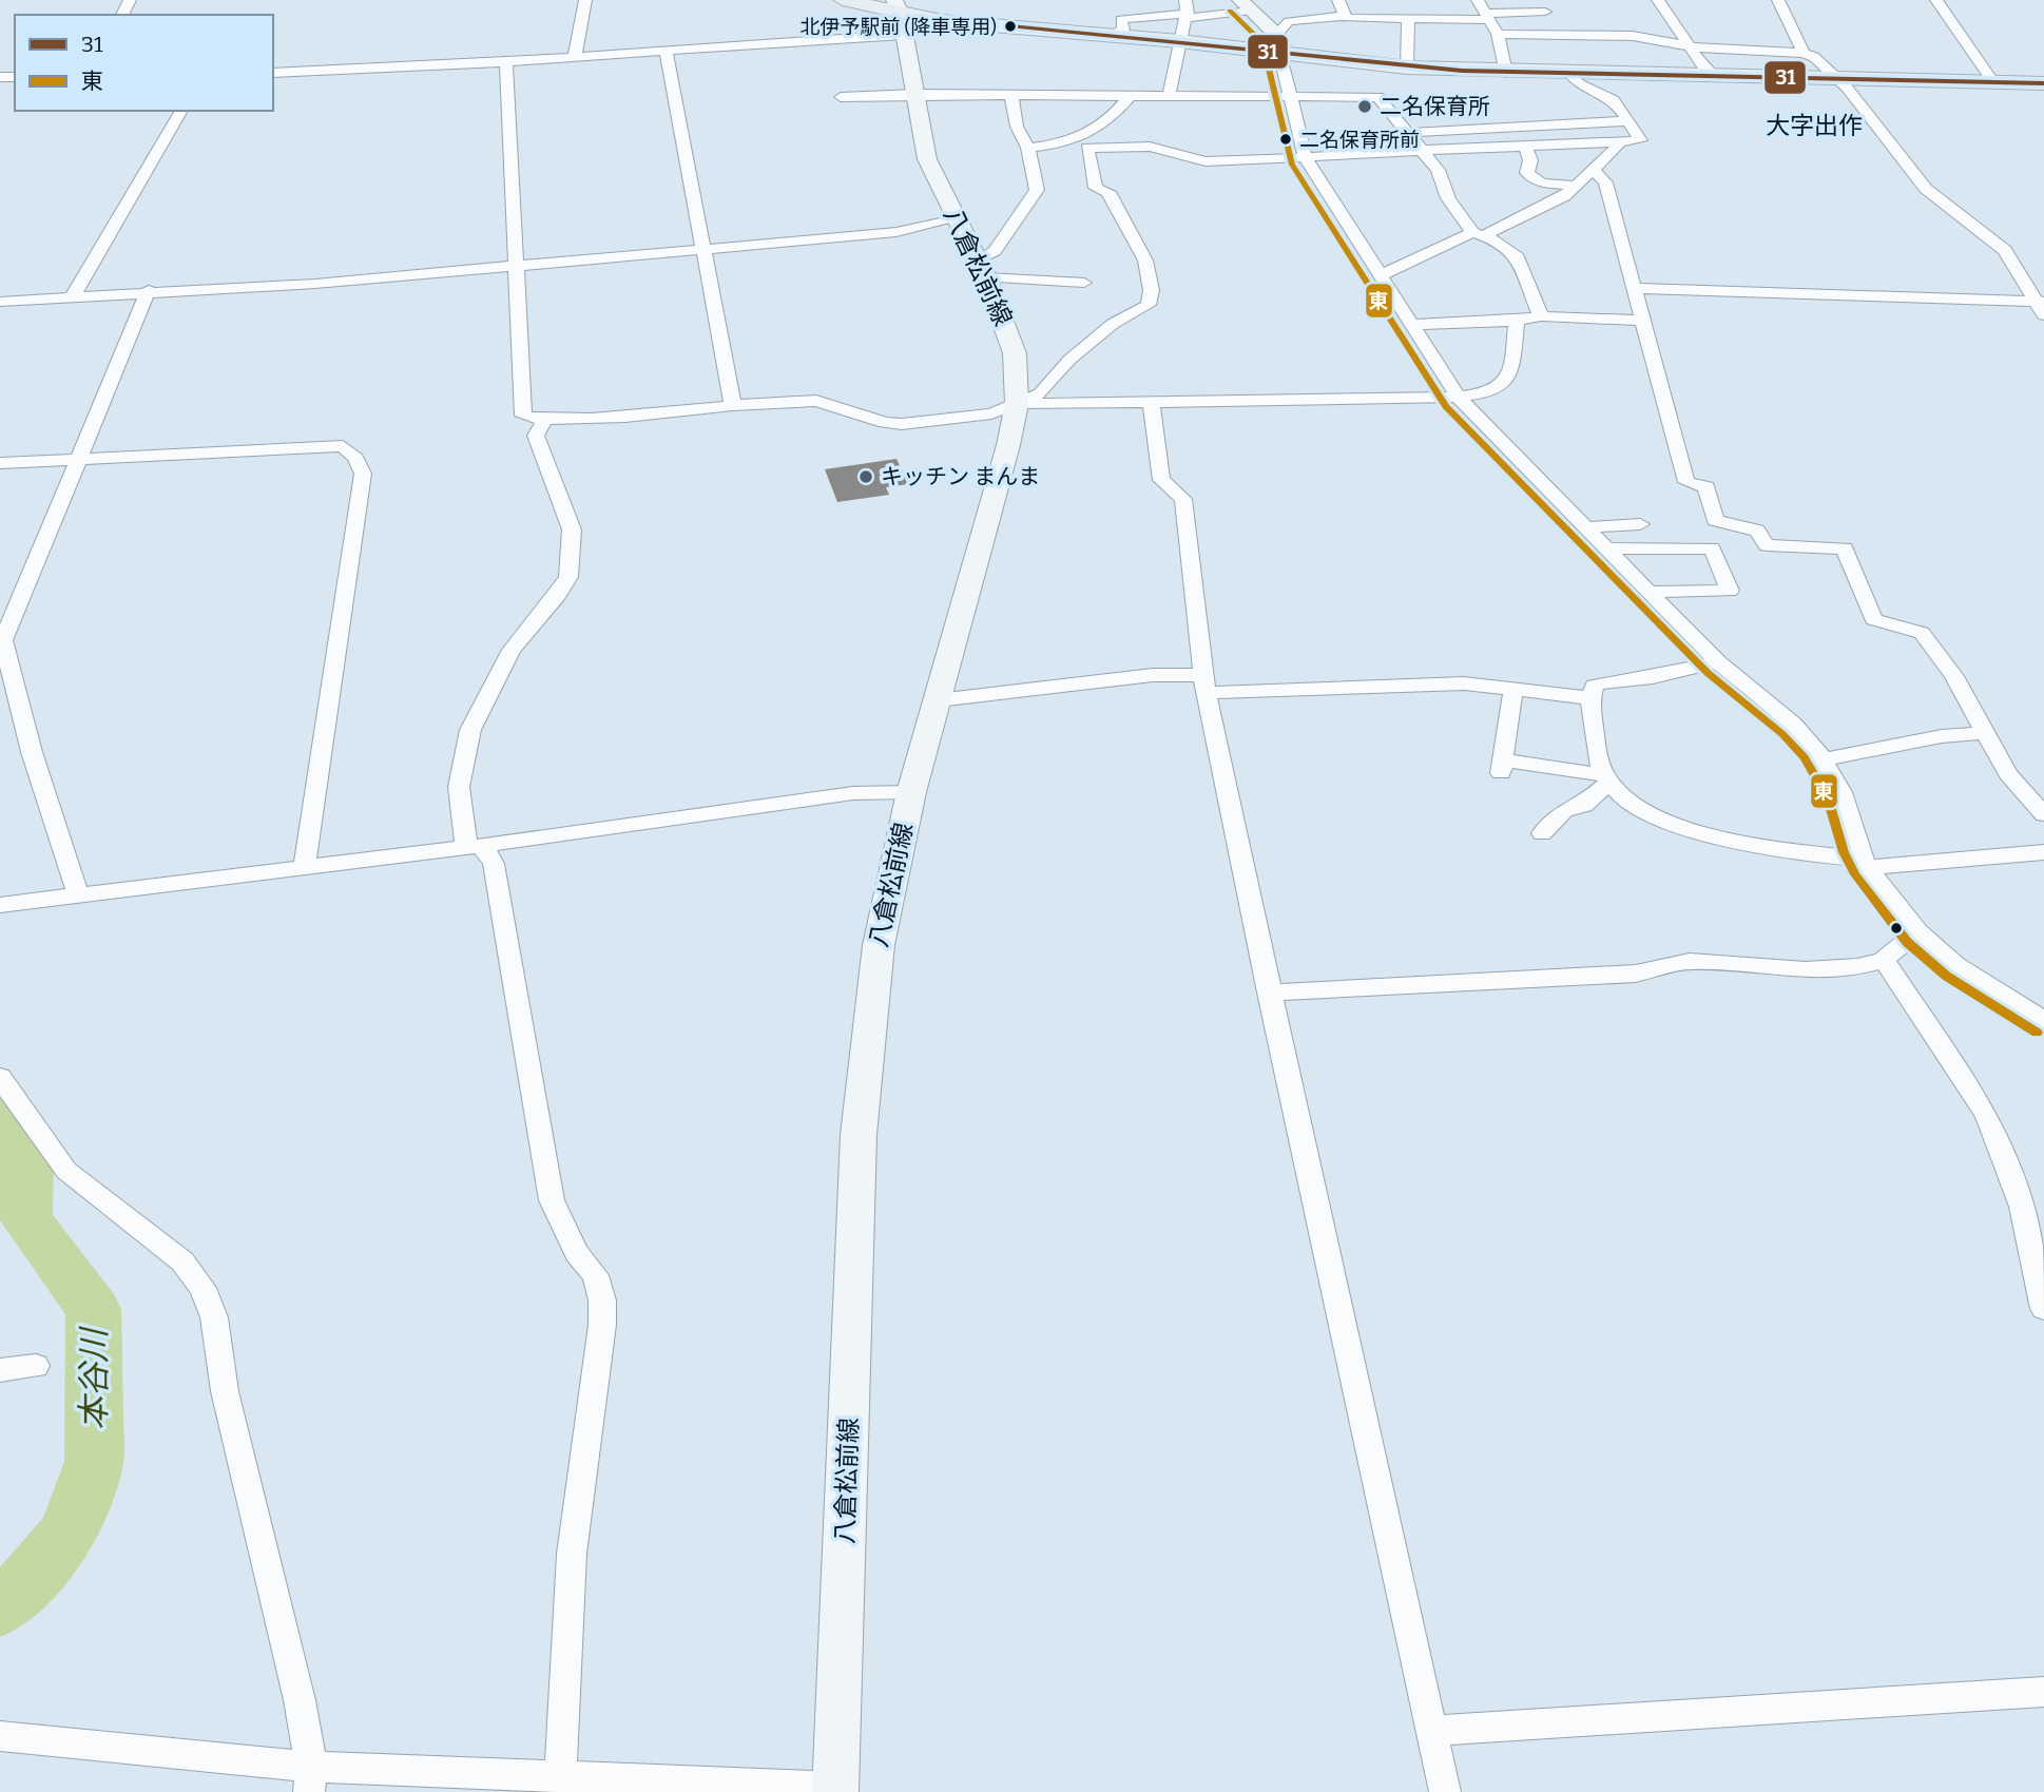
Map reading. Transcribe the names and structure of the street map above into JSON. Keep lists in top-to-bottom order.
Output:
{
  "streets": {
    "main road": ["八倉松前線"]
  },
  "districts": ["大字出作"],
  "water": ["本谷川"],
  "places": [
    "北伊予駅前 (降車専用)",
    "二名保育所",
    "二名保育所前",
    "キッチン まんま"
  ],
  "lines": ["transit line 東", "transit line 31"],
  "legend": ["31", "東"]
}
